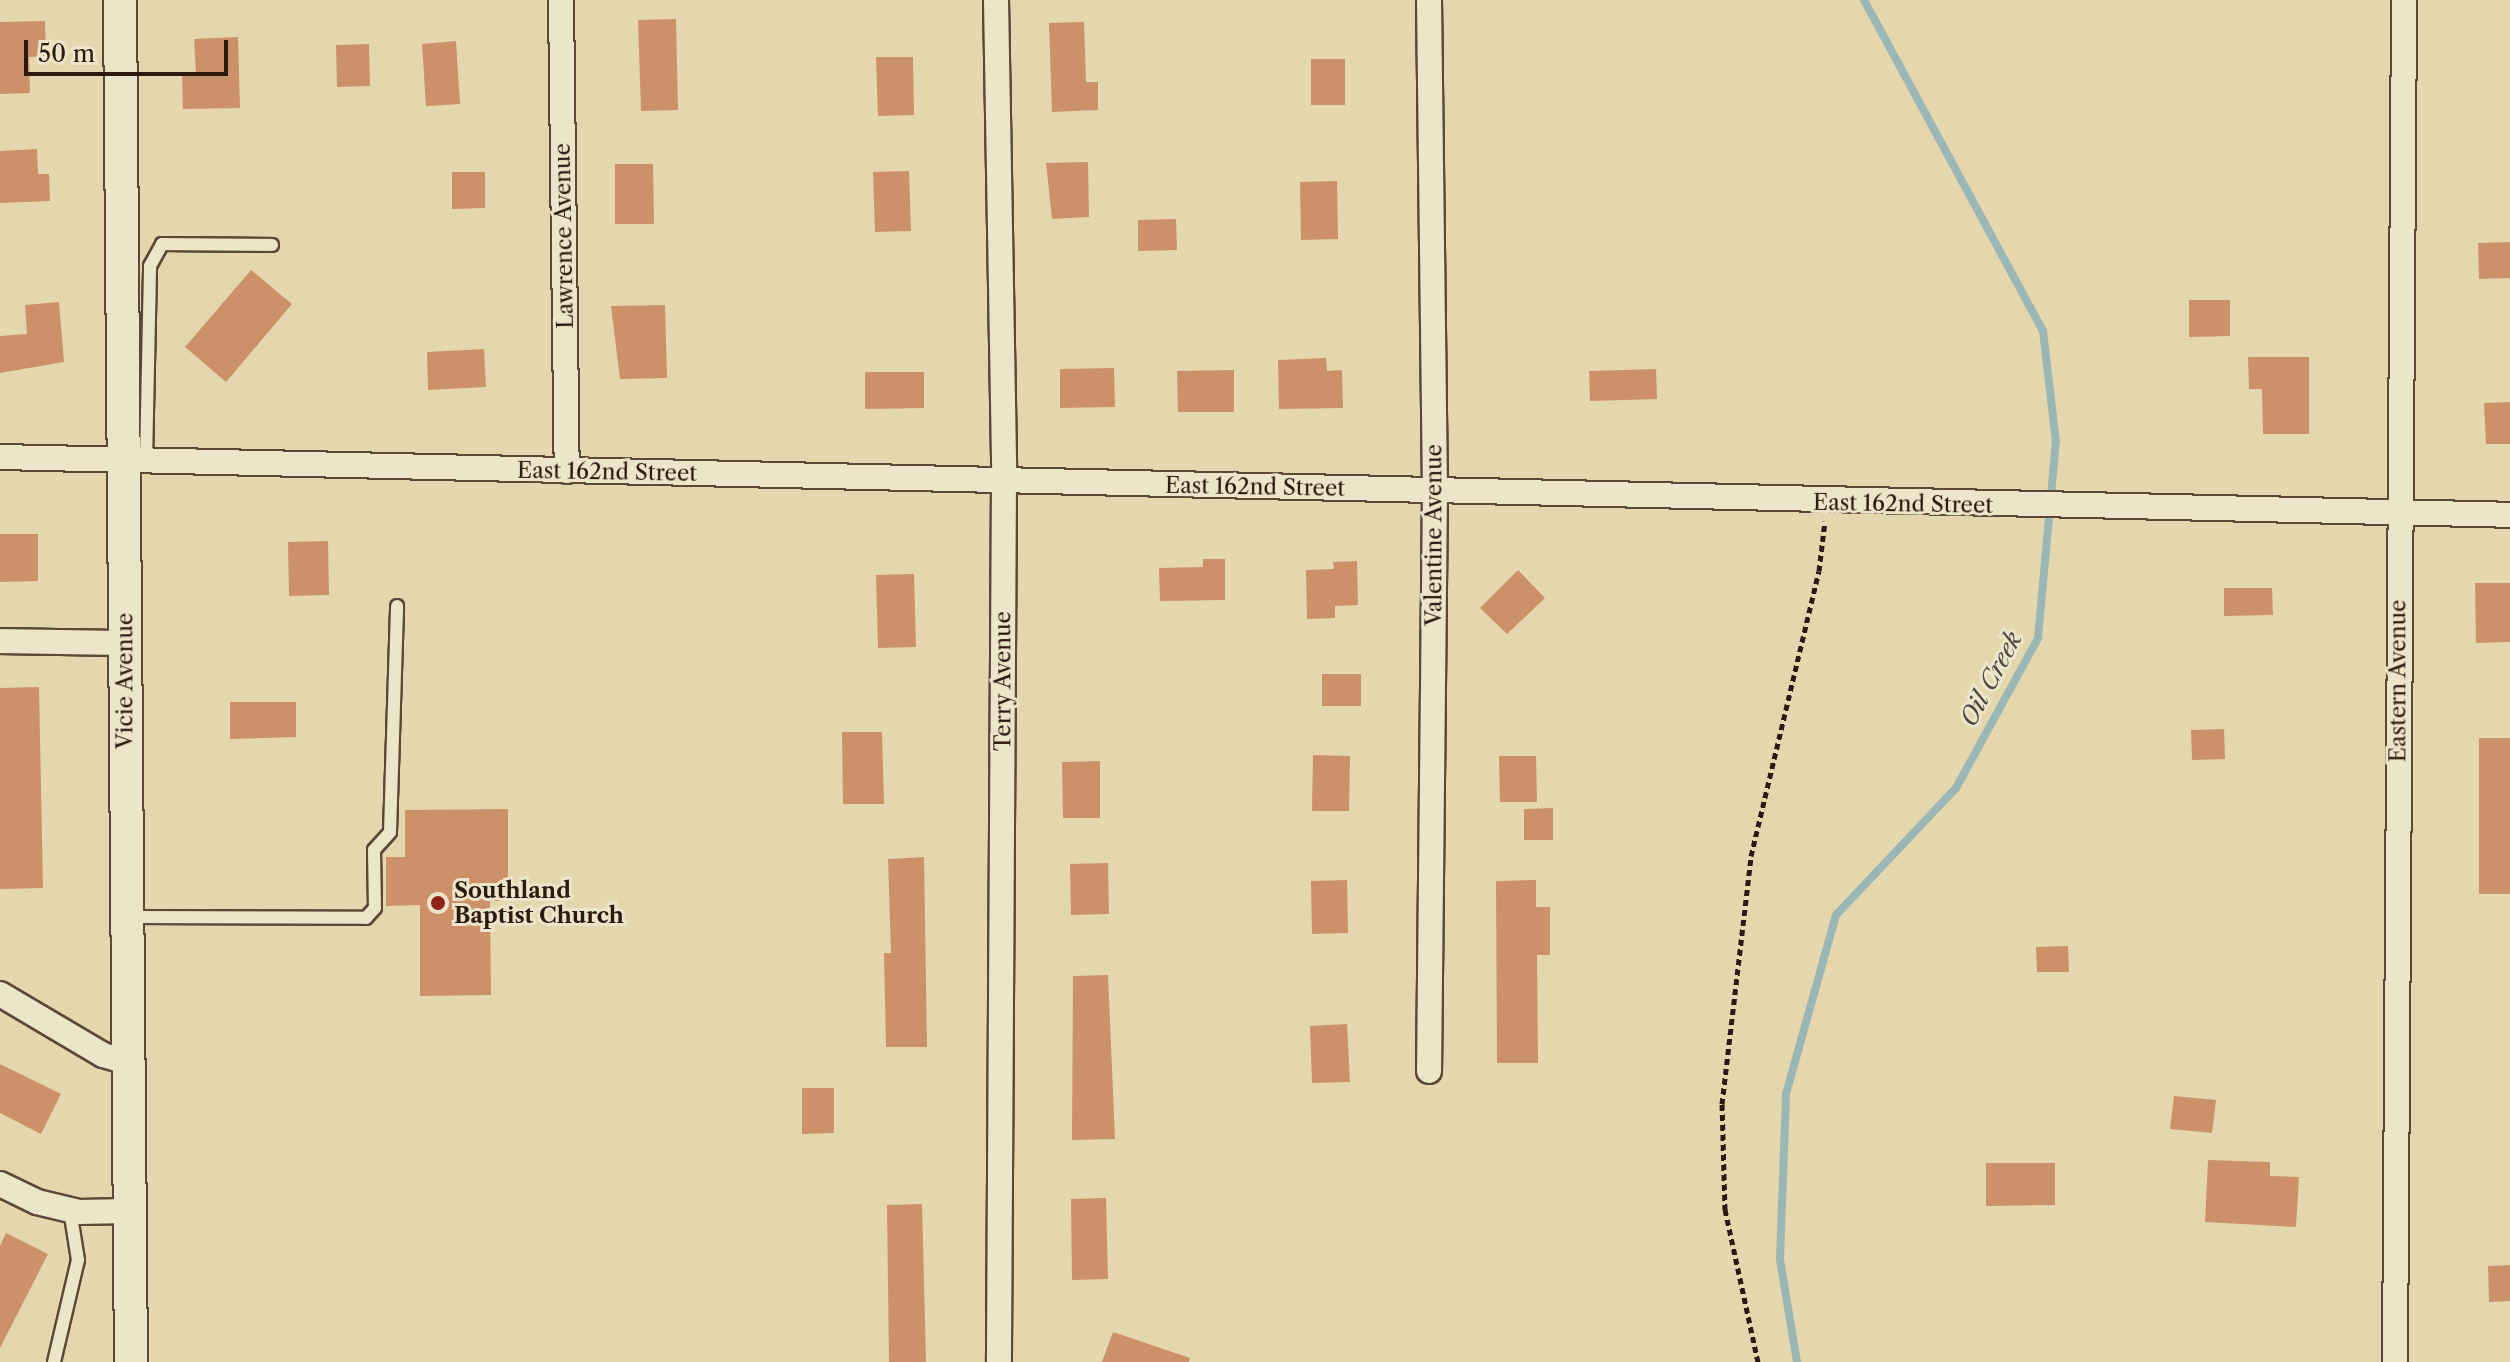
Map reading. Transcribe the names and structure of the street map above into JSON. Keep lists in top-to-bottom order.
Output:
{
  "streets": {
    "street": [
      "Lawrence Avenue",
      "East 162nd Street",
      "Valentine Avenue",
      "Vicie Avenue",
      "Terry Avenue",
      "Eastern Avenue"
    ]
  },
  "crossings": [
    ["Lawrence Avenue", "East 162nd Street"],
    ["East 162nd Street", "Valentine Avenue"],
    ["East 162nd Street", "Vicie Avenue"],
    ["East 162nd Street", "Terry Avenue"],
    ["East 162nd Street", "Eastern Avenue"]
  ],
  "water": ["Oil Creek"],
  "places": ["Southland Baptist Church"],
  "scale_bar": "50 m"
}
